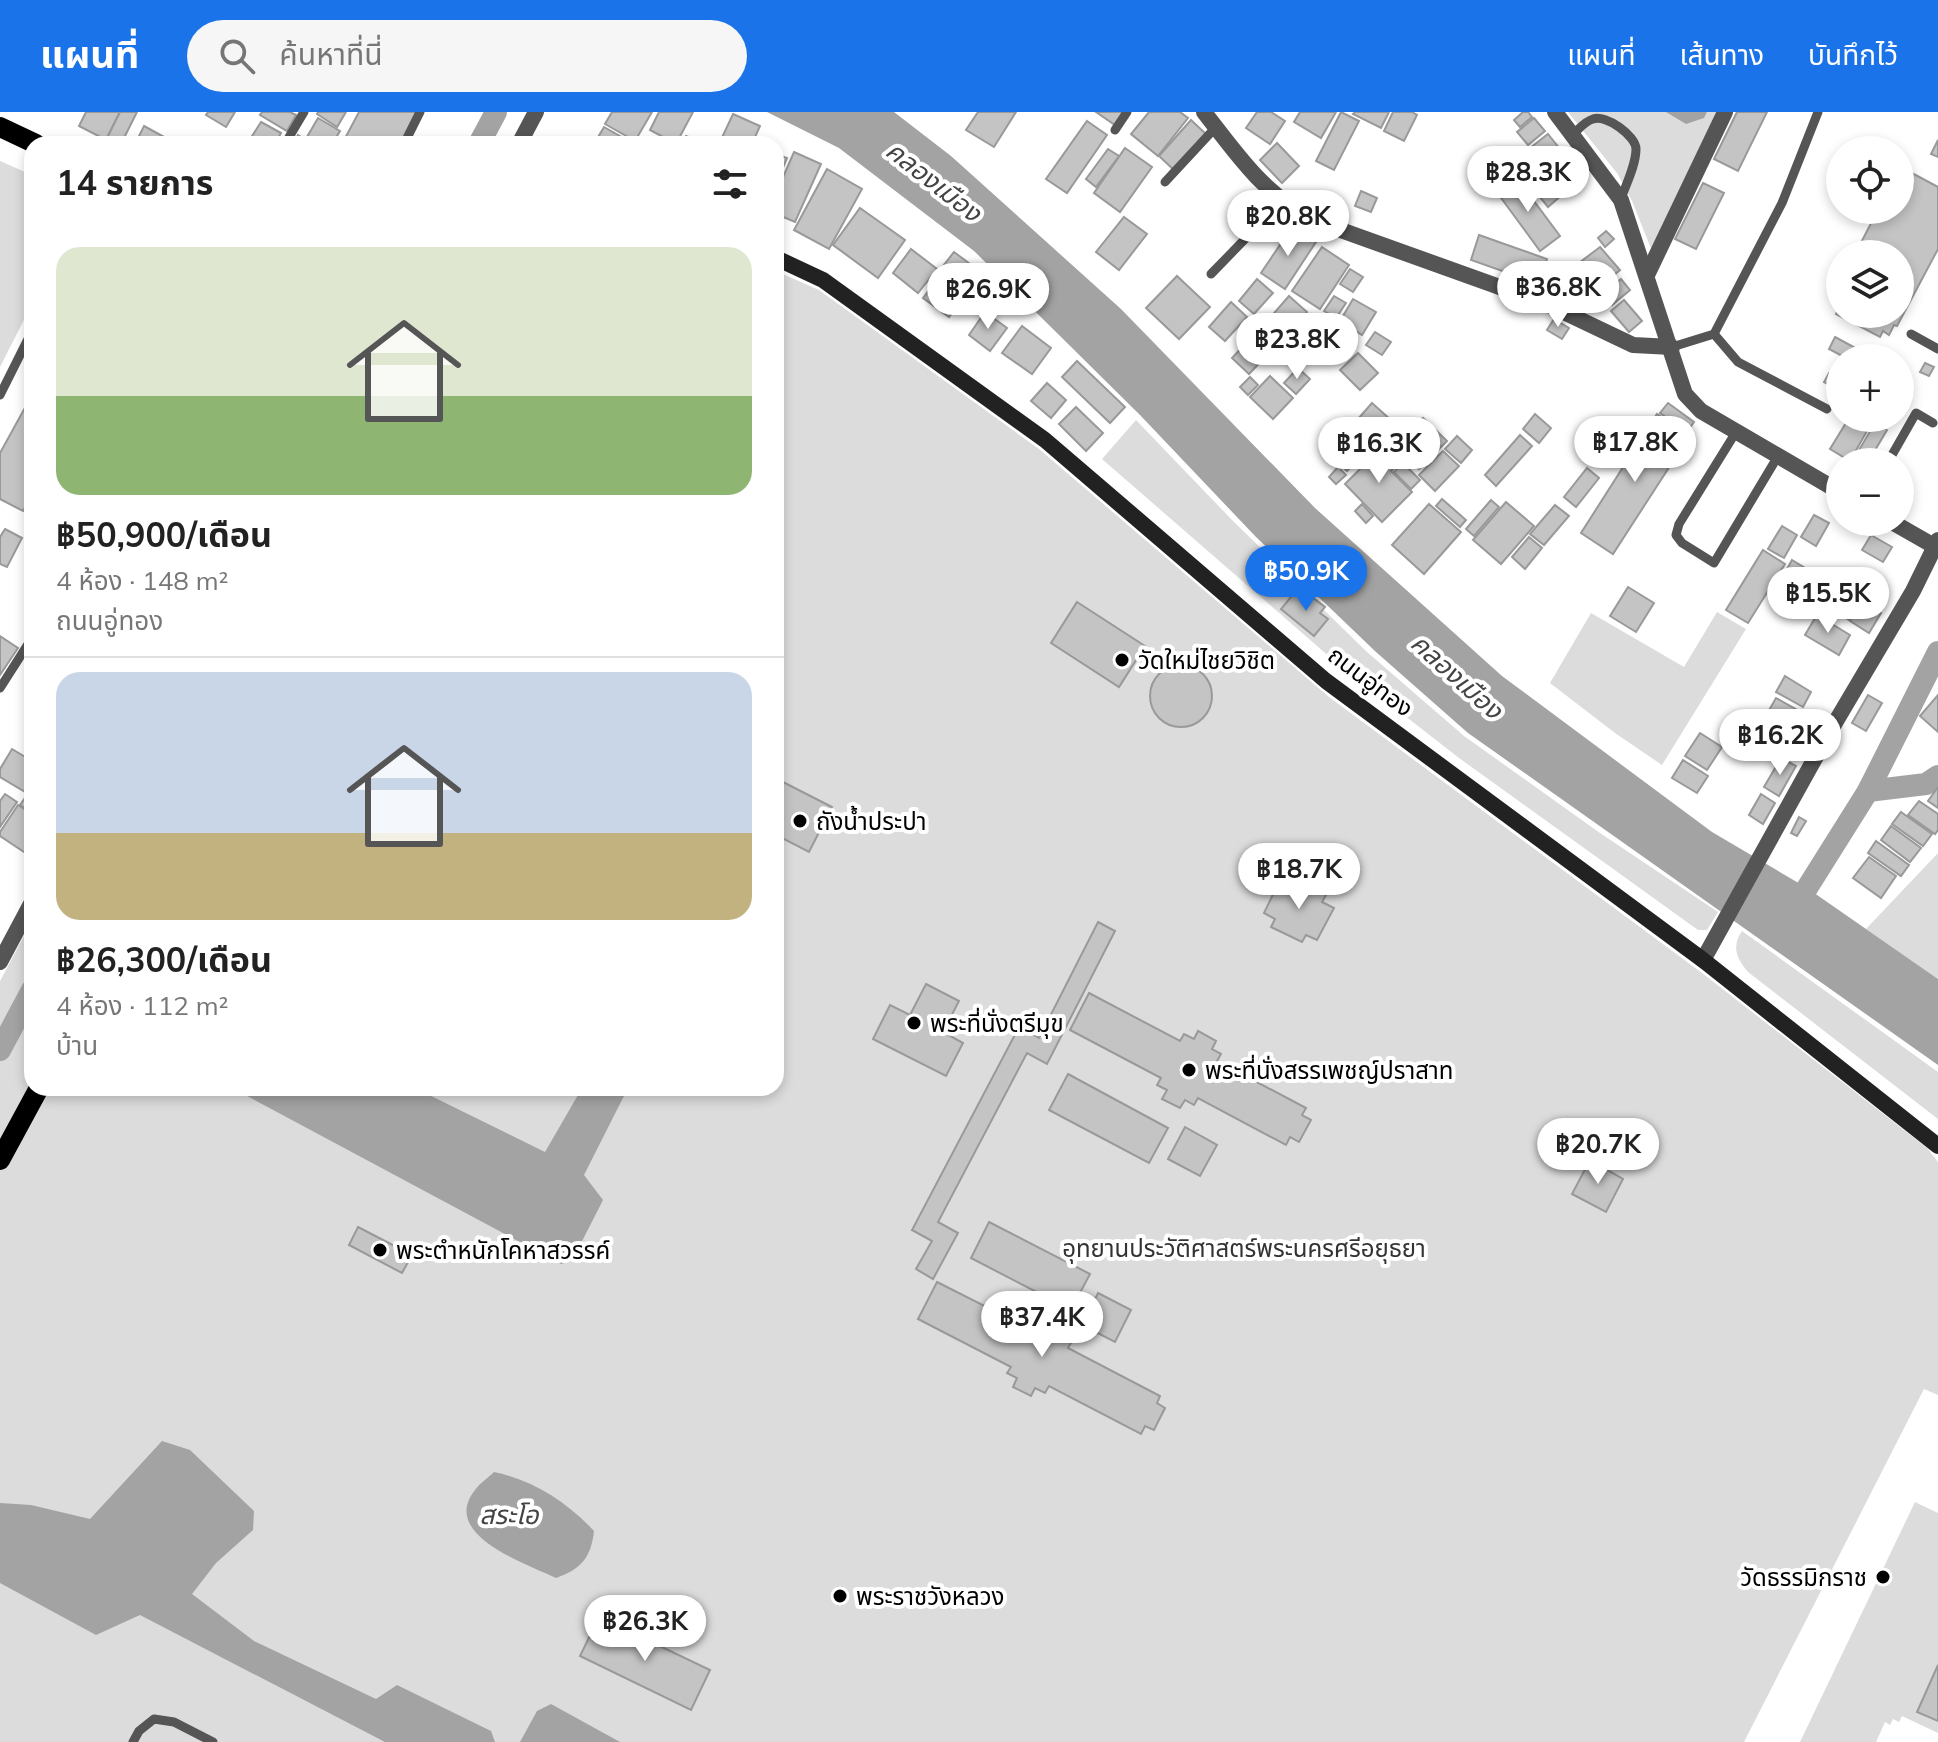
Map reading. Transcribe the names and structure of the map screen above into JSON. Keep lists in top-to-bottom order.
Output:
{
  "streets": {
    "main road": ["ถนนอู่ทอง"]
  },
  "water": ["คลองเมือง", "สระโอ"],
  "parks": ["อุทยานประวัติศาสตร์พระนครศรีอยุธยา"],
  "places": [
    "วัดใหม่ไชยวิชิต",
    "ถังน้ำประปา",
    "พระที่นั่งตรีมุข",
    "พระที่นั่งสรรเพชญ์ปราสาท",
    "พระตำหนักโคหาสวรรค์",
    "วัดธรรมิกราช",
    "พระราชวังหลวง"
  ],
  "page": {
    "header": "แผนที่",
    "search": "ค้นหาที่นี่",
    "nav": ["แผนที่", "เส้นทาง", "บันทึกไว้"],
    "map_buttons": ["+", "−"],
    "heading": "14 รายการ",
    "price": [
      "฿28.3K",
      "฿20.8K",
      "฿36.8K",
      "฿26.9K",
      "฿23.8K",
      "฿17.8K",
      "฿16.3K",
      "฿50.9K",
      "฿15.5K",
      "฿16.2K",
      "฿18.7K",
      "฿20.7K",
      "฿37.4K",
      "฿26.3K"
    ],
    "list": [
      {
        "name": "฿50,900/เดือน",
        "note": "4 ห้อง · 148 m² · ถนนอู่ทอง"
      },
      {
        "name": "฿26,300/เดือน",
        "note": "4 ห้อง · 112 m² · บ้าน"
      }
    ]
  }
}
